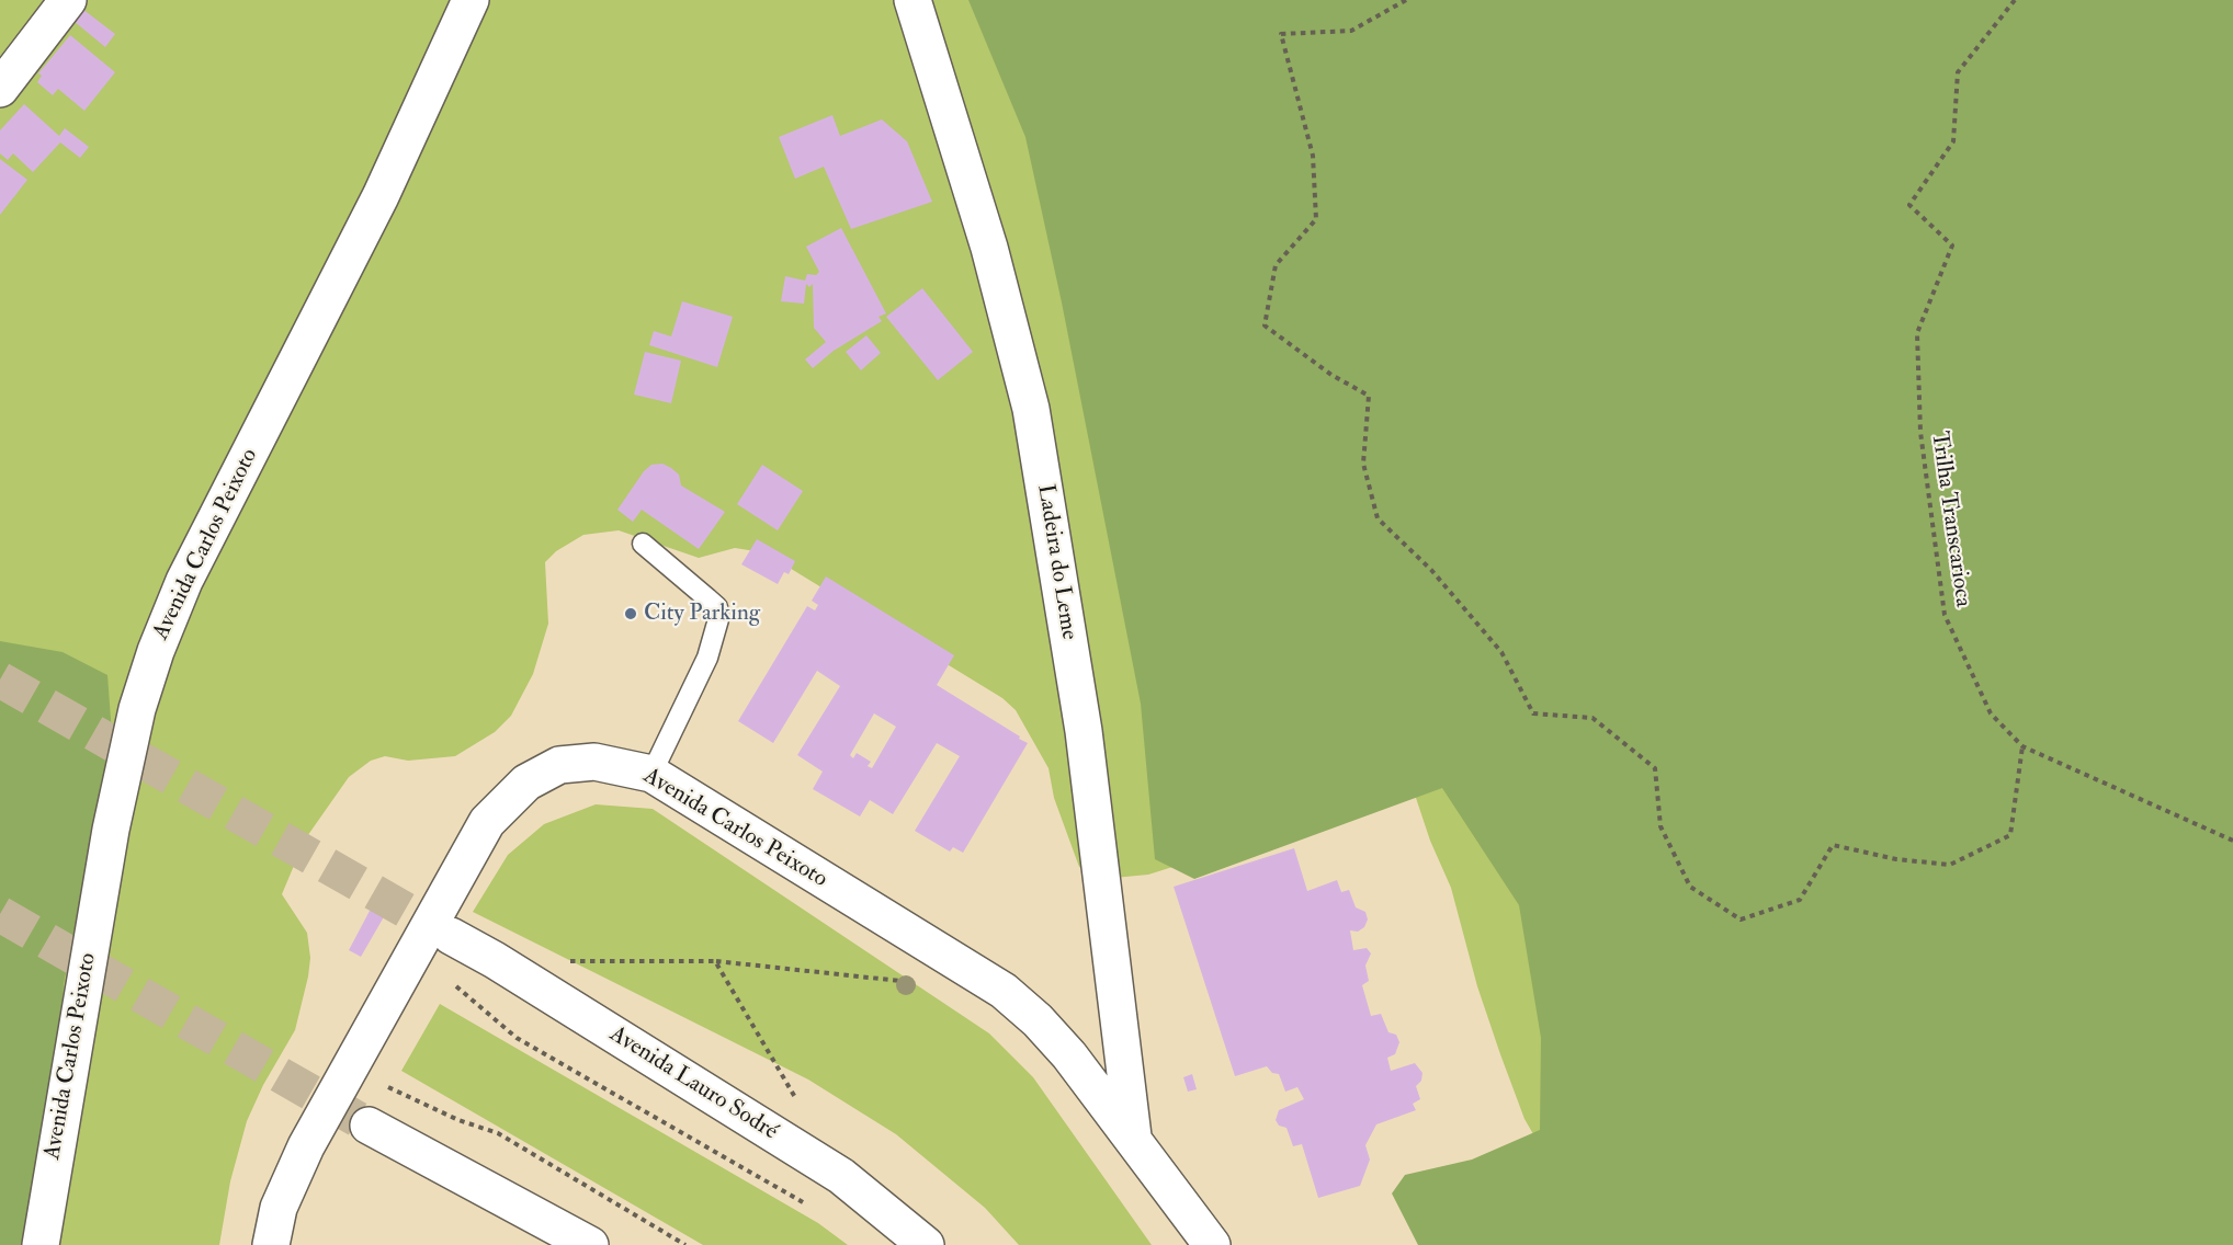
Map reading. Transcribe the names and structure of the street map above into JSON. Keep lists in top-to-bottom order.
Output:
{
  "streets": {
    "main road": ["Avenida Carlos Peixoto", "Ladeira do Leme", "Avenida Lauro Sodré"],
    "path": ["Trilha Transcarioca"]
  },
  "crossings": [
    ["Avenida Carlos Peixoto", "Ladeira do Leme"]
  ],
  "places": ["City Parking"]
}
